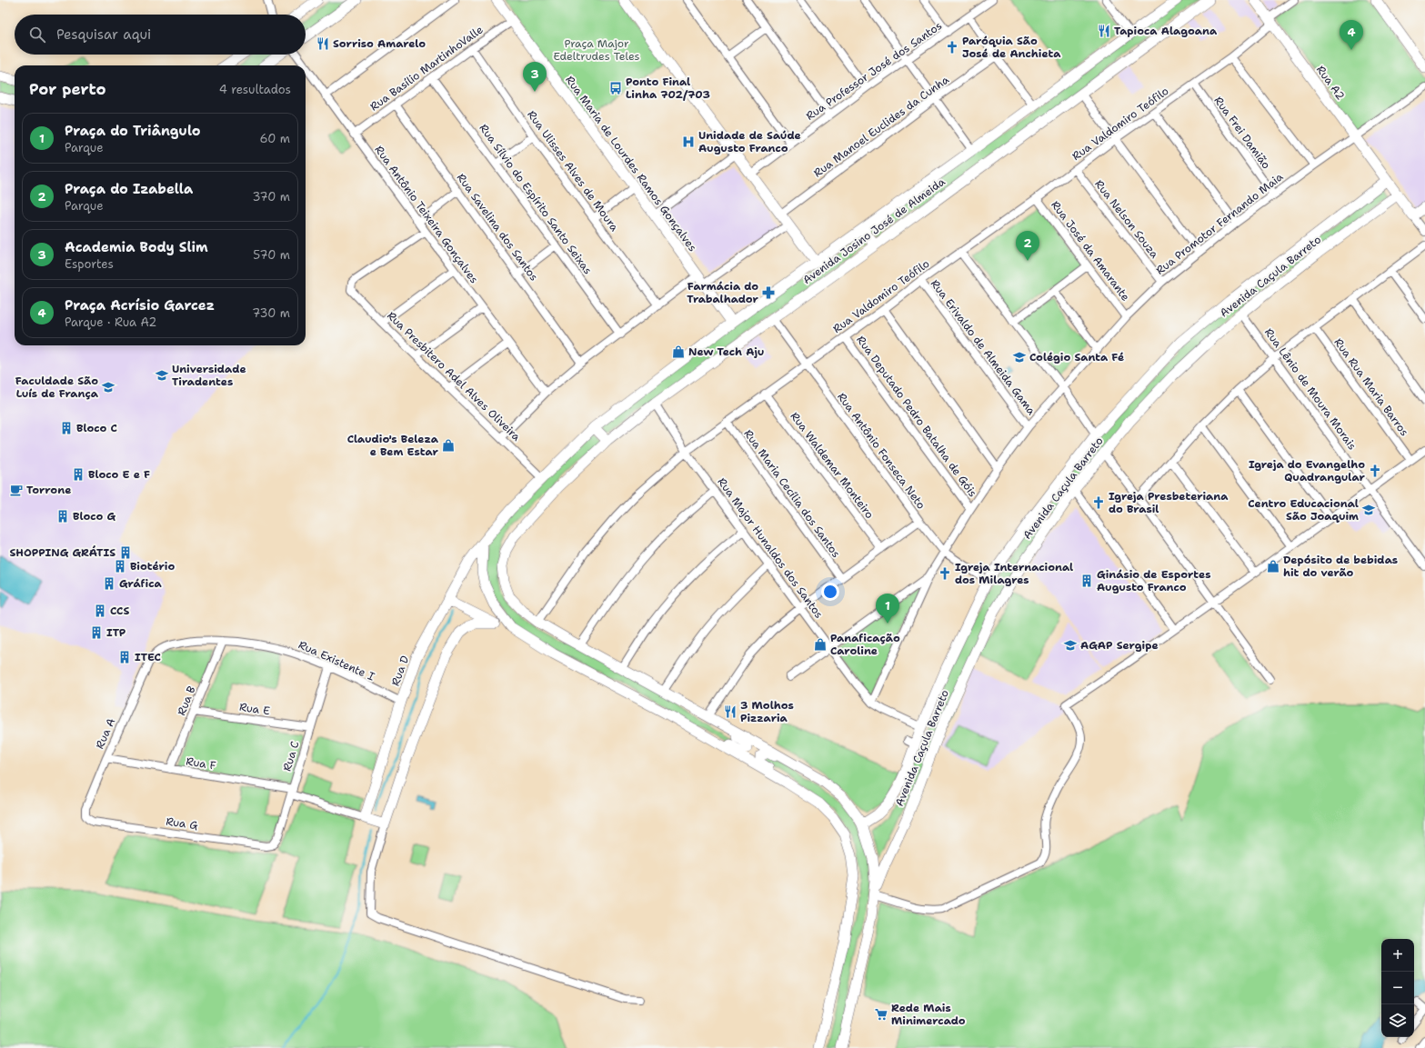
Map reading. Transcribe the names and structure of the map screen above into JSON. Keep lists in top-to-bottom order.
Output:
{
  "streets": {
    "main road": [
      "Rua A2",
      "Rua Maria de Lourdes Ramos Gonçalves",
      "Avenida Josino José de Almeida",
      "Avenida Caçula Barreto",
      "Rua D"
    ],
    "street": [
      "Rua Basílio MartinhoValle",
      "Rua Professor José dos Santos",
      "Rua Valdomiro Teófilo",
      "Rua Manoel Euclides da Cunha",
      "Rua Frei Damião",
      "Rua Ulisses Alves de Moura",
      "Rua Sílvio do Espírito Santo Seixas",
      "Rua Antônio Teixeira Gonçalves",
      "Rua Nelson Souza",
      "Rua Promotor Fernando Maia",
      "Rua Savelina dos Santos",
      "Rua José da Amarante",
      "Rua Erivaldo de Almeida Gama",
      "Rua Presbitero Adel Alves Oliveira",
      "Rua Rua Maria Barros",
      "Rua Lênio de Moura Morais",
      "Rua Deputado Pedro Batalha de Góis",
      "Rua Antônio Fonseca Neto",
      "Rua Waldemar Monteiro",
      "Rua Maria Cecília dos Santos",
      "Rua Major Hunaldos dos Santos",
      "Rua Existente I",
      "Rua B",
      "Rua E",
      "Rua A",
      "Rua C",
      "Rua F",
      "Rua G"
    ]
  },
  "crossings": [
    ["Rua Basílio MartinhoValle", "Rua Maria de Lourdes Ramos Gonçalves"],
    ["Rua Basílio MartinhoValle", "Rua Ulisses Alves de Moura"],
    ["Rua Basílio MartinhoValle", "Rua Sílvio do Espírito Santo Seixas"],
    ["Rua Basílio MartinhoValle", "Rua Antônio Teixeira Gonçalves"],
    ["Rua Basílio MartinhoValle", "Rua Savelina dos Santos"],
    ["Rua A2", "Rua Valdomiro Teófilo"],
    ["Rua A2", "Rua Promotor Fernando Maia"],
    ["Rua A2", "Avenida Caçula Barreto"],
    ["Rua Valdomiro Teófilo", "Rua Frei Damião"],
    ["Rua Valdomiro Teófilo", "Rua Nelson Souza"],
    ["Rua Valdomiro Teófilo", "Avenida Josino José de Almeida"],
    ["Rua Valdomiro Teófilo", "Rua José da Amarante"],
    ["Rua Valdomiro Teófilo", "Rua Erivaldo de Almeida Gama"],
    ["Rua Valdomiro Teófilo", "Rua Deputado Pedro Batalha de Góis"],
    ["Rua Valdomiro Teófilo", "Rua Antônio Fonseca Neto"],
    ["Rua Valdomiro Teófilo", "Rua Waldemar Monteiro"],
    ["Rua Valdomiro Teófilo", "Rua Maria Cecília dos Santos"],
    ["Rua Valdomiro Teófilo", "Rua Major Hunaldos dos Santos"],
    ["Rua Frei Damião", "Rua Promotor Fernando Maia"],
    ["Rua Maria de Lourdes Ramos Gonçalves", "Avenida Josino José de Almeida"],
    ["Rua Antônio Teixeira Gonçalves", "Rua Presbitero Adel Alves Oliveira"],
    ["Rua Nelson Souza", "Rua Promotor Fernando Maia"],
    ["Rua Promotor Fernando Maia", "Rua José da Amarante"],
    ["Rua Promotor Fernando Maia", "Rua Erivaldo de Almeida Gama"],
    ["Rua Promotor Fernando Maia", "Rua Deputado Pedro Batalha de Góis"],
    ["Rua Promotor Fernando Maia", "Rua Antônio Fonseca Neto"],
    ["Rua Promotor Fernando Maia", "Rua Major Hunaldos dos Santos"],
    ["Avenida Josino José de Almeida", "Rua Presbitero Adel Alves Oliveira"],
    ["Avenida Josino José de Almeida", "Rua Antônio Fonseca Neto"],
    ["Avenida Josino José de Almeida", "Rua Major Hunaldos dos Santos"],
    ["Avenida Josino José de Almeida", "Rua D"],
    ["Avenida Caçula Barreto", "Rua Lênio de Moura Morais"],
    ["Avenida Caçula Barreto", "Rua Antônio Fonseca Neto"],
    ["Avenida Caçula Barreto", "Rua Major Hunaldos dos Santos"],
    ["Rua Existente I", "Rua D"],
    ["Rua Existente I", "Rua B"],
    ["Rua Existente I", "Rua A"],
    ["Rua Existente I", "Rua C"],
    ["Rua D", "Rua F"],
    ["Rua B", "Rua E"],
    ["Rua B", "Rua F"],
    ["Rua E", "Rua C"],
    ["Rua A", "Rua F"],
    ["Rua A", "Rua G"],
    ["Rua C", "Rua F"],
    ["Rua C", "Rua G"]
  ],
  "parks": ["Praça Major Edeltrudes Teles"],
  "places": {
    "restaurant": ["Tapioca Alagoana", "Sorriso Amarelo", "3 Molhos Pizzaria"],
    "church": [
      "Paróquia São José de Anchieta",
      "Igreja do Evangelho Quadrangular",
      "Igreja Presbeteriana do Brasil",
      "Igreja Internacional dos Milagres"
    ],
    "bus stop": ["Ponto Final Linha 702/703"],
    "hospital": ["Unidade de Saúde Augusto Franco"],
    "pharmacy": ["Farmácia do Trabalhador"],
    "shop": [
      "New Tech Aju",
      "Claudio's Beleza e Bem Estar",
      "Depósito de bebidas hit do verão",
      "Panaficação Caroline"
    ],
    "school or university": [
      "Colégio Santa Fé",
      "Universidade Tiradentes",
      "Faculdade São Luís de França",
      "Centro Educacional São Joaquim",
      "AGAP Sergipe"
    ],
    "building": [
      "Bloco C",
      "Bloco E e F",
      "Bloco G",
      "SHOPPING GRÁTIS",
      "Biotério",
      "Ginásio de Esportes Augusto Franco",
      "Gráfica",
      "CCS",
      "ITP",
      "ITEC"
    ],
    "cafe": ["Torrone"],
    "supermarket": ["Rede Mais Minimercado"]
  },
  "page": {
    "search": "Pesquisar aqui",
    "pins": [
      "4",
      "3",
      "2",
      "1"
    ],
    "heading": ["Por perto", "4 resultados"],
    "list": [
      {
        "mark": "1",
        "name": "Praça do Triângulo",
        "note": "Parque",
        "value": "60 m"
      },
      {
        "mark": "2",
        "name": "Praça do Izabella",
        "note": "Parque",
        "value": "370 m"
      },
      {
        "mark": "3",
        "name": "Academia Body Slim",
        "note": "Esportes",
        "value": "570 m"
      },
      {
        "mark": "4",
        "name": "Praça Acrísio Garcez",
        "note": "Parque · Rua A2",
        "value": "730 m"
      }
    ],
    "map_buttons": ["+", "−"]
  }
}
